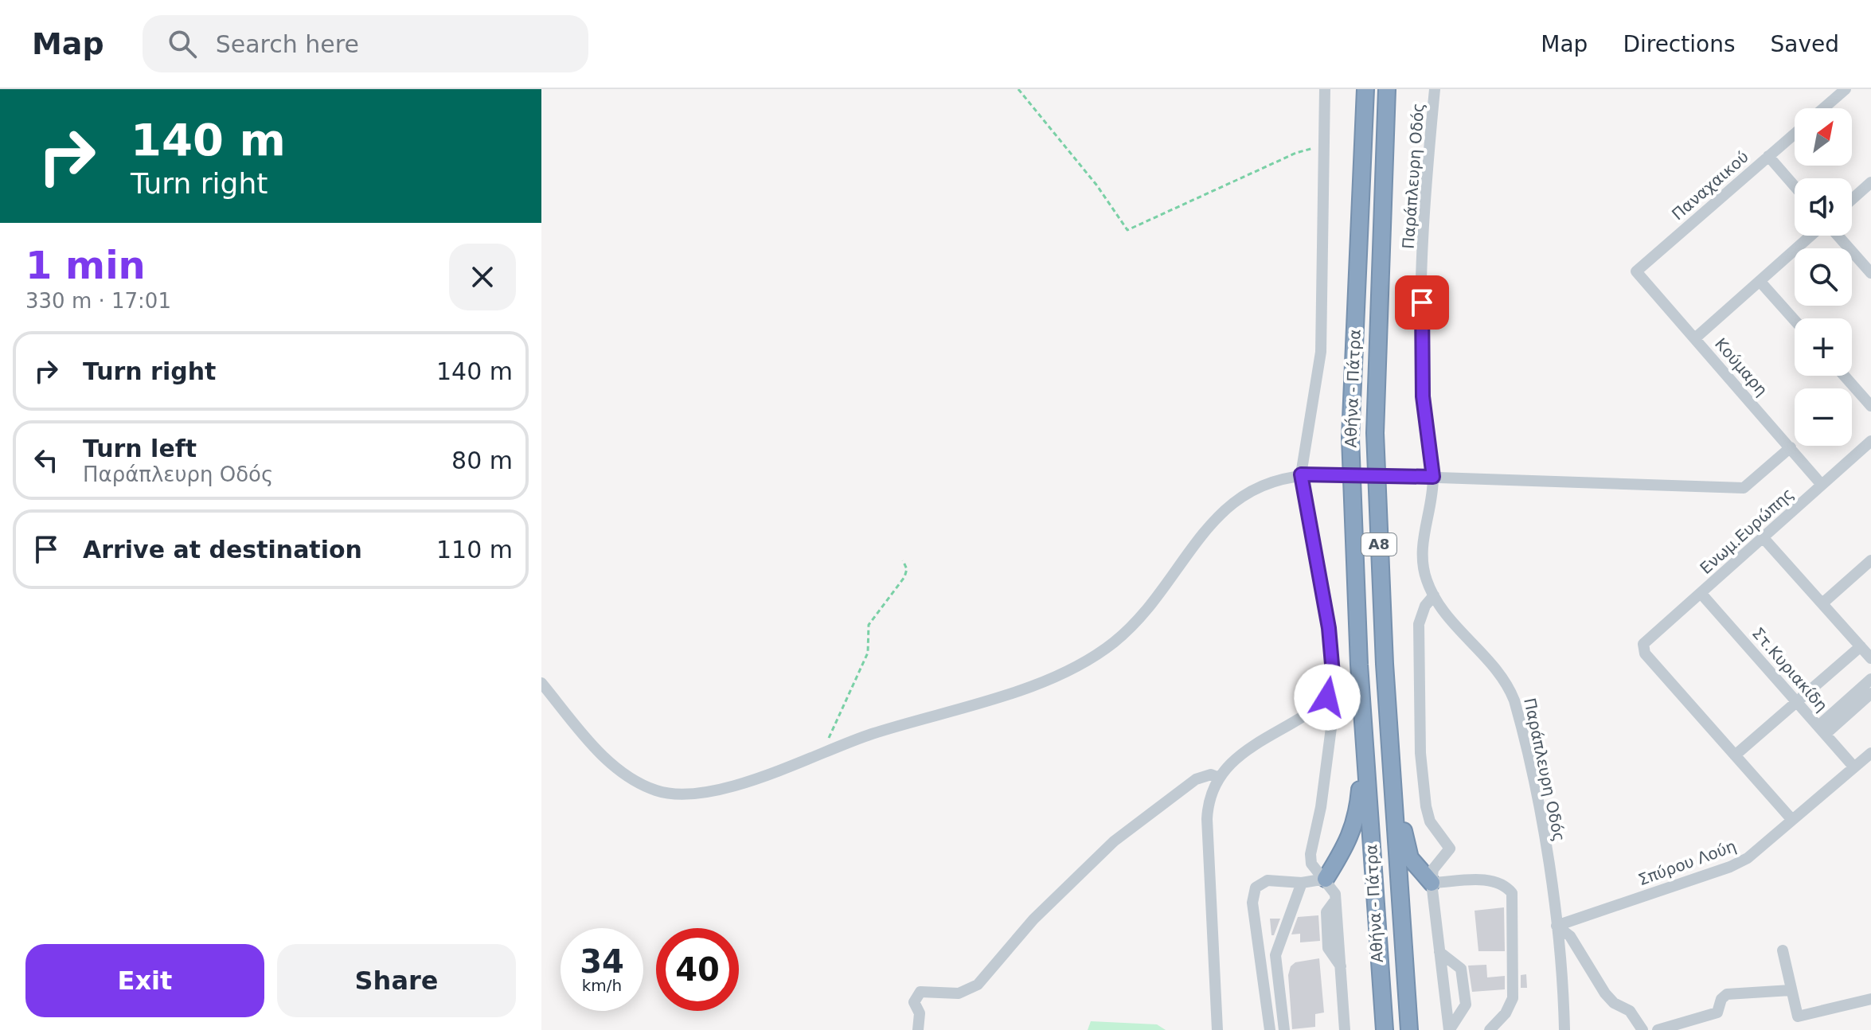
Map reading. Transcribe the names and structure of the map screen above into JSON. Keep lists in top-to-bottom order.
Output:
{
  "streets": {
    "highway": ["Αθήνα - Πάτρα", "Α8"],
    "street": [
      "Παράπλευρη Οδός",
      "Παναχαικού",
      "Κούμαρη",
      "Ενωμ.Ευρώπης",
      "Στ.Κυριακίδη",
      "Σπύρου Λούη"
    ]
  },
  "crossings": [
    ["Παράπλευρη Οδός", "Σπύρου Λούη"],
    ["Παναχαικού", "Κούμαρη"],
    ["Κούμαρη", "Ενωμ.Ευρώπης"],
    ["Ενωμ.Ευρώπης", "Στ.Κυριακίδη"],
    ["Στ.Κυριακίδη", "Σπύρου Λούη"]
  ],
  "north": "top right",
  "page": {
    "header": "Map",
    "search": "Search here",
    "nav": ["Map", "Directions", "Saved"],
    "turn": ["140 m", "Turn right"],
    "map_buttons": ["+", "−"],
    "heading": ["1 min", "330 m · 17:01"],
    "list": [
      {
        "name": "Turn right",
        "value": "140 m"
      },
      {
        "name": "Turn left",
        "note": "Παράπλευρη Οδός",
        "value": "80 m"
      },
      {
        "name": "Arrive at destination",
        "value": "110 m"
      }
    ],
    "speed": "34 km/h",
    "limit": "40",
    "buttons": ["Exit", "Share"]
  }
}
